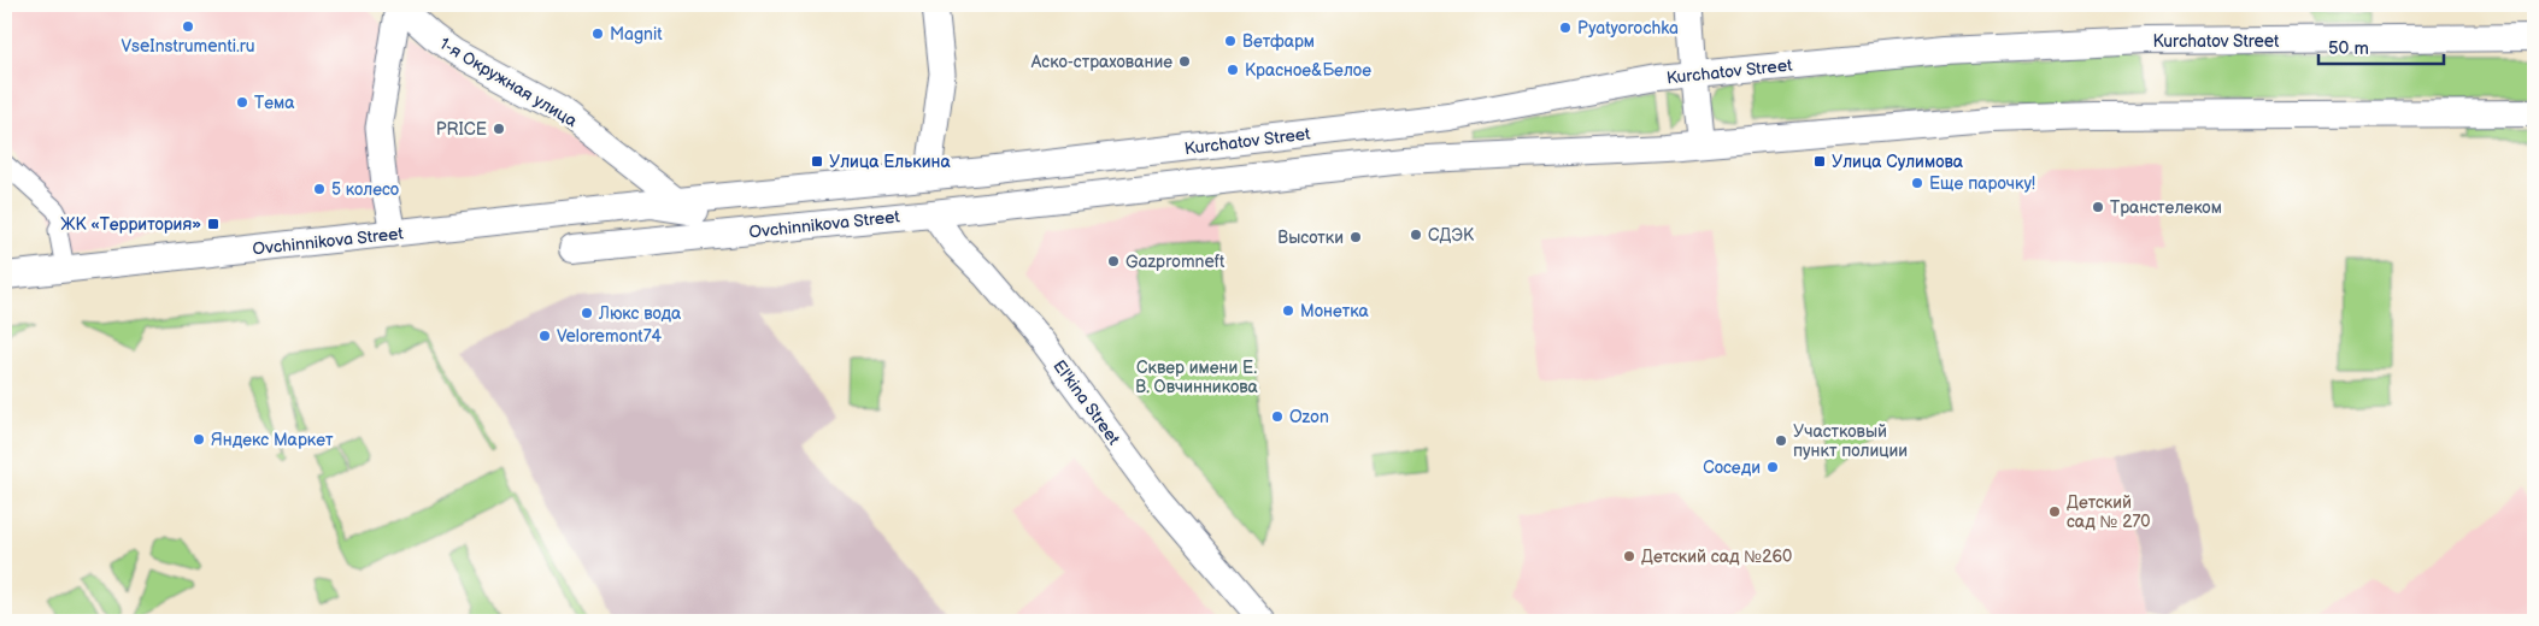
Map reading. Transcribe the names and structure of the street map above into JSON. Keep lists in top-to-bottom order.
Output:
{
  "streets": {
    "main road": [
      "Kurchatov Street",
      "1-я Окружная улица",
      "Ovchinnikova Street",
      "El'kina Street"
    ]
  },
  "crossings": [
    ["Ovchinnikova Street", "El'kina Street"]
  ],
  "parks": ["Сквер имени Е. В. Овчинникова"],
  "places": {
    "other": [
      "VseInstrumenti.ru",
      "Pyatyorochka",
      "Magnit",
      "Ветфарм",
      "Аско-страхование",
      "Красное&Белое",
      "Тема",
      "PRICE",
      "Еще парочку!",
      "5 колесо",
      "Транстелеком",
      "СДЭК",
      "Высотки",
      "Gazpromneft",
      "Монетка",
      "Люкс вода",
      "Veloremont74",
      "Ozon",
      "Яндекс Маркет",
      "Участковый пункт полиции",
      "Соседи",
      "Детский сад № 270",
      "Детский сад №260"
    ],
    "transit": ["Улица Елькина", "Улица Сулимова", "ЖК «Территория»"]
  },
  "scale_bar": "50 m"
}
